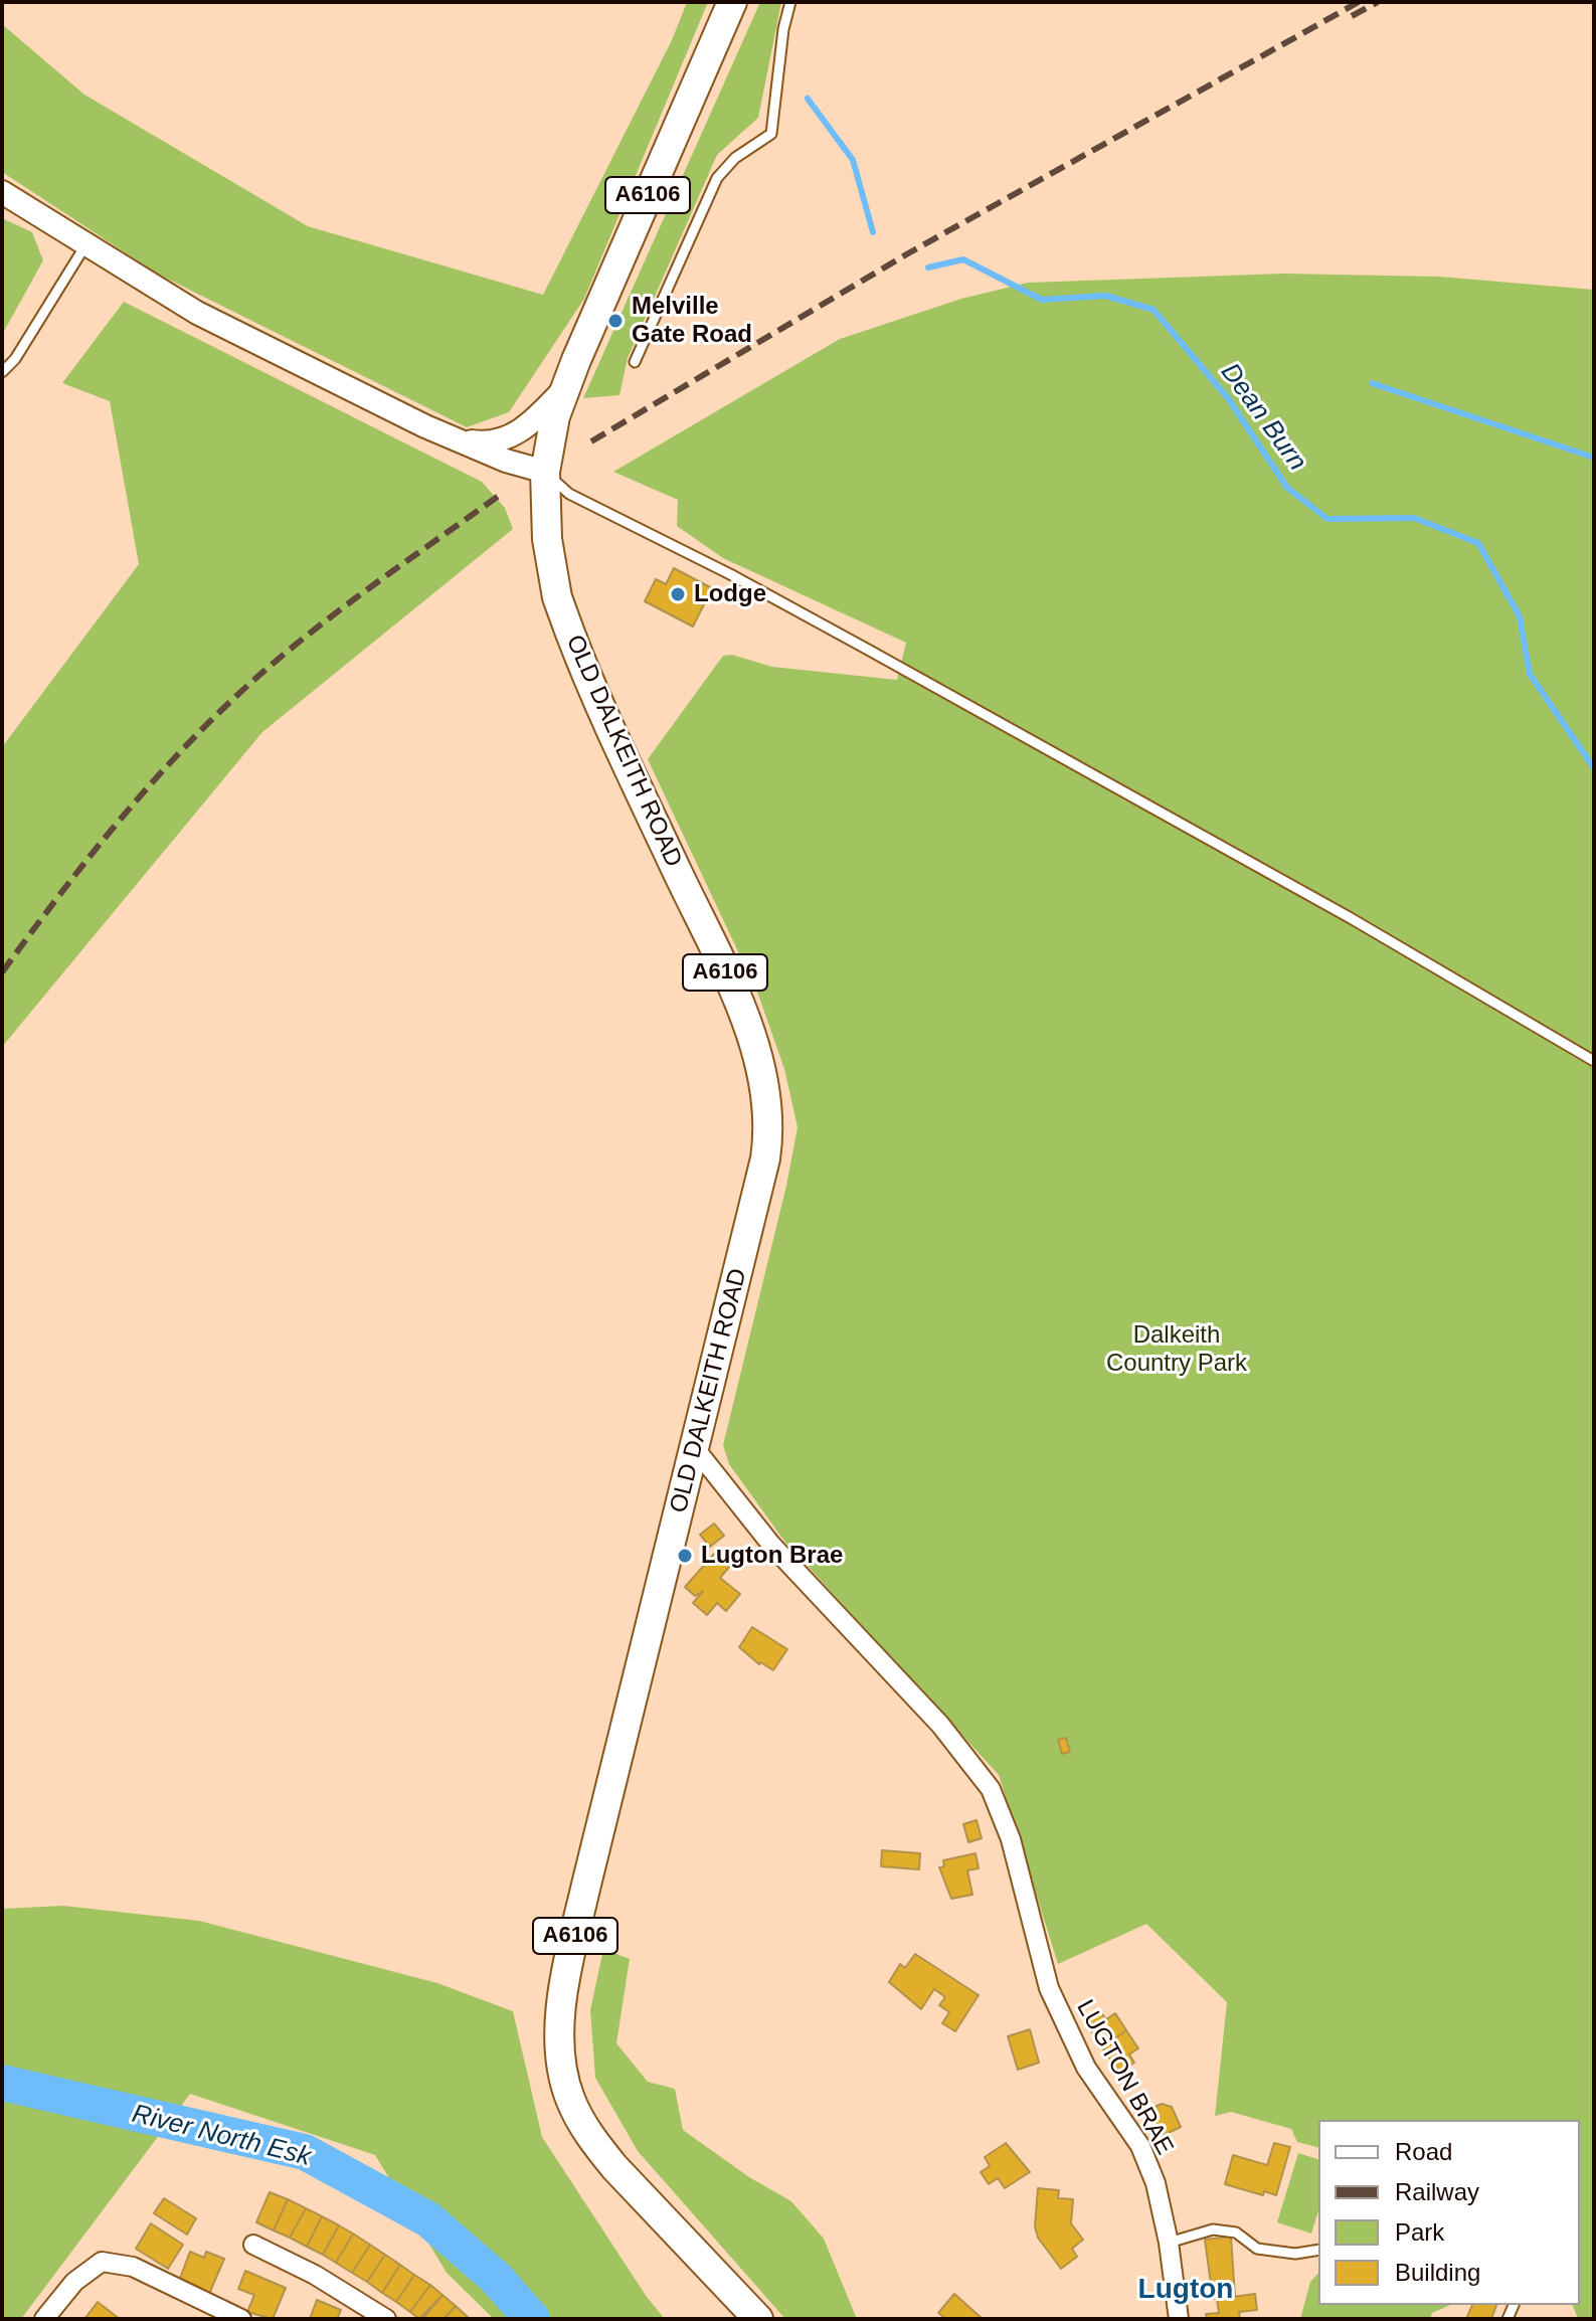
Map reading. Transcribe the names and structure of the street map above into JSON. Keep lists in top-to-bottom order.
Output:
{
  "streets": {
    "main road": ["A6106", "OLD DALKEITH ROAD"],
    "street": ["LUGTON BRAE"]
  },
  "crossings": [
    ["A6106", "OLD DALKEITH ROAD"],
    ["OLD DALKEITH ROAD", "LUGTON BRAE"]
  ],
  "districts": ["Lugton"],
  "water": ["Dean Burn", "River North Esk"],
  "parks": ["Dalkeith Country Park"],
  "places": ["Melville Gate Road", "Lodge", "Lugton Brae"],
  "legend": [
    "Road",
    "Railway",
    "Park",
    "Building"
  ]
}
